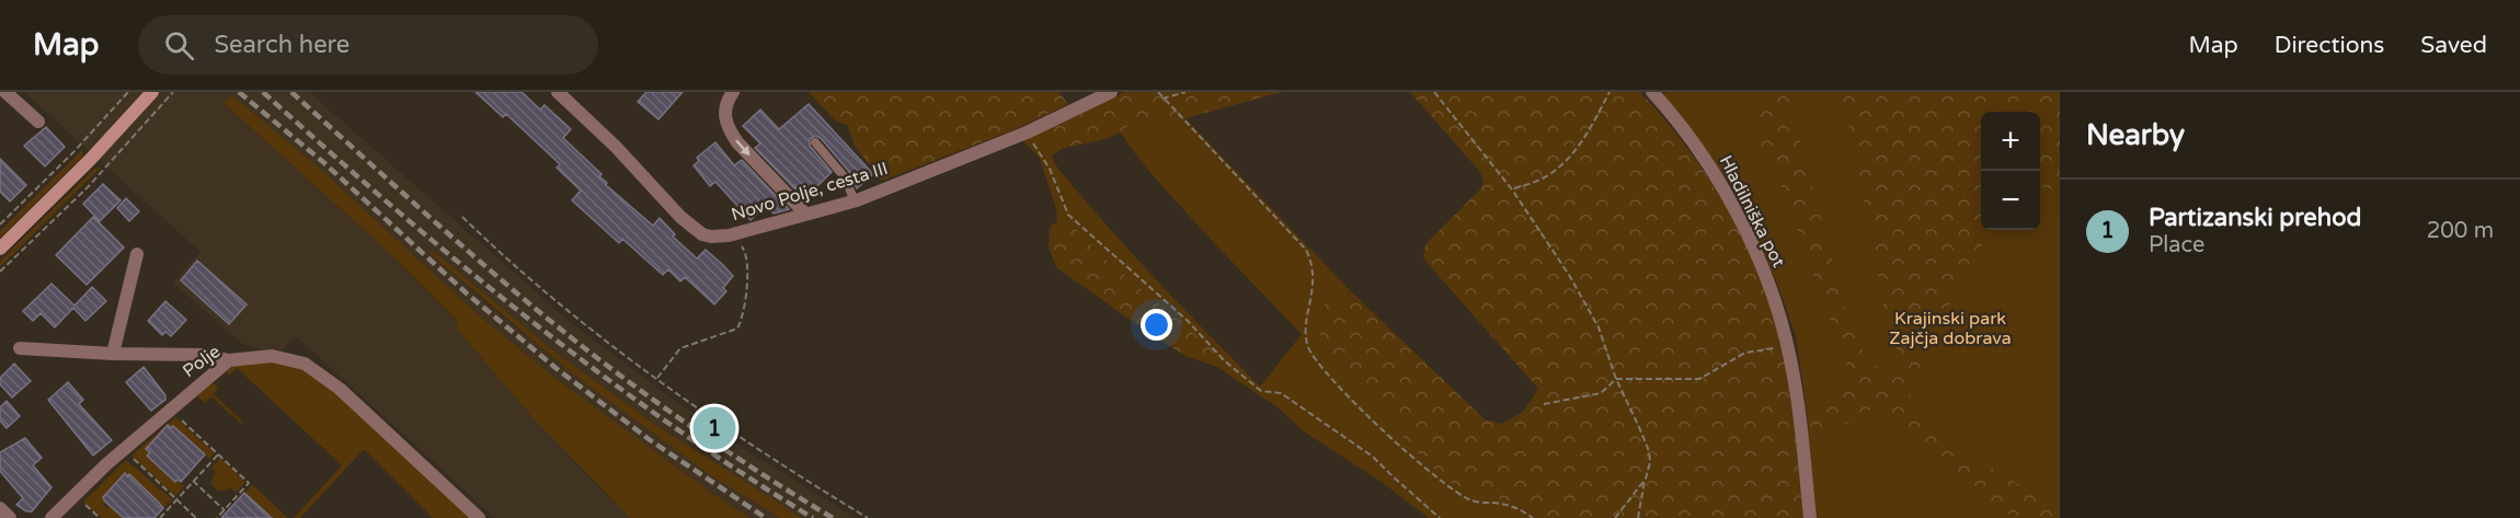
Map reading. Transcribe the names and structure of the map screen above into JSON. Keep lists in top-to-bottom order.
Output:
{
  "streets": {
    "street": ["Novo Polje, cesta III", "Hladilniška pot", "Polje"]
  },
  "parks": ["Krajinski park Zajčja dobrava"],
  "page": {
    "header": "Map",
    "search": "Search here",
    "nav": ["Map", "Directions", "Saved"],
    "heading": "Nearby",
    "map_buttons": ["+", "−"],
    "list": [
      {
        "mark": "1",
        "name": "Partizanski prehod",
        "note": "Place",
        "value": "200 m"
      }
    ],
    "pins": "1"
  }
}
